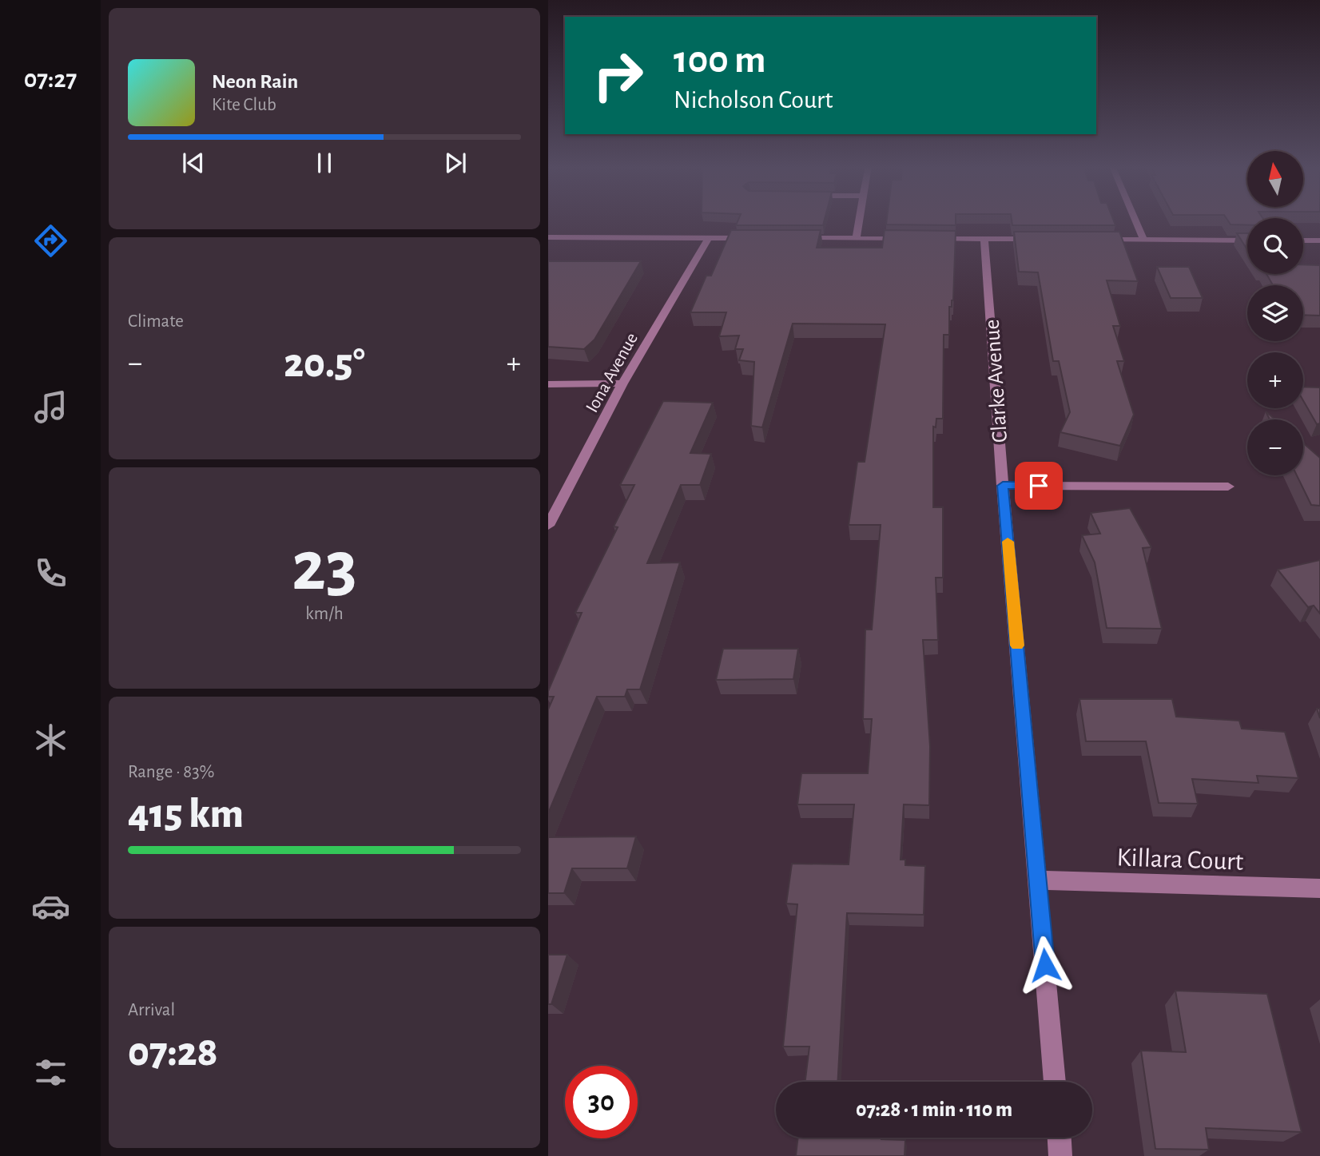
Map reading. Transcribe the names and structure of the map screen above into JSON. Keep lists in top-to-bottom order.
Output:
{
  "streets": {
    "street": ["Iona Avenue", "Clarke Avenue", "Killara Court"]
  },
  "crossings": [
    ["Clarke Avenue", "Killara Court"]
  ],
  "north": "top",
  "page": {
    "tabs": "07:27",
    "turn": ["100 m", "Nicholson Court"],
    "song": ["Neon Rain", "Kite Club"],
    "map_buttons": ["+", "−"],
    "tile": [
      "Climate",
      ["23", "km/h"],
      ["Range · 83%", "415 km"],
      ["Arrival", "07:28"]
    ],
    "heat": ["−", "20.5°", "+"],
    "limit": "30",
    "trip": "07:28 · 1 min · 110 m"
  }
}
